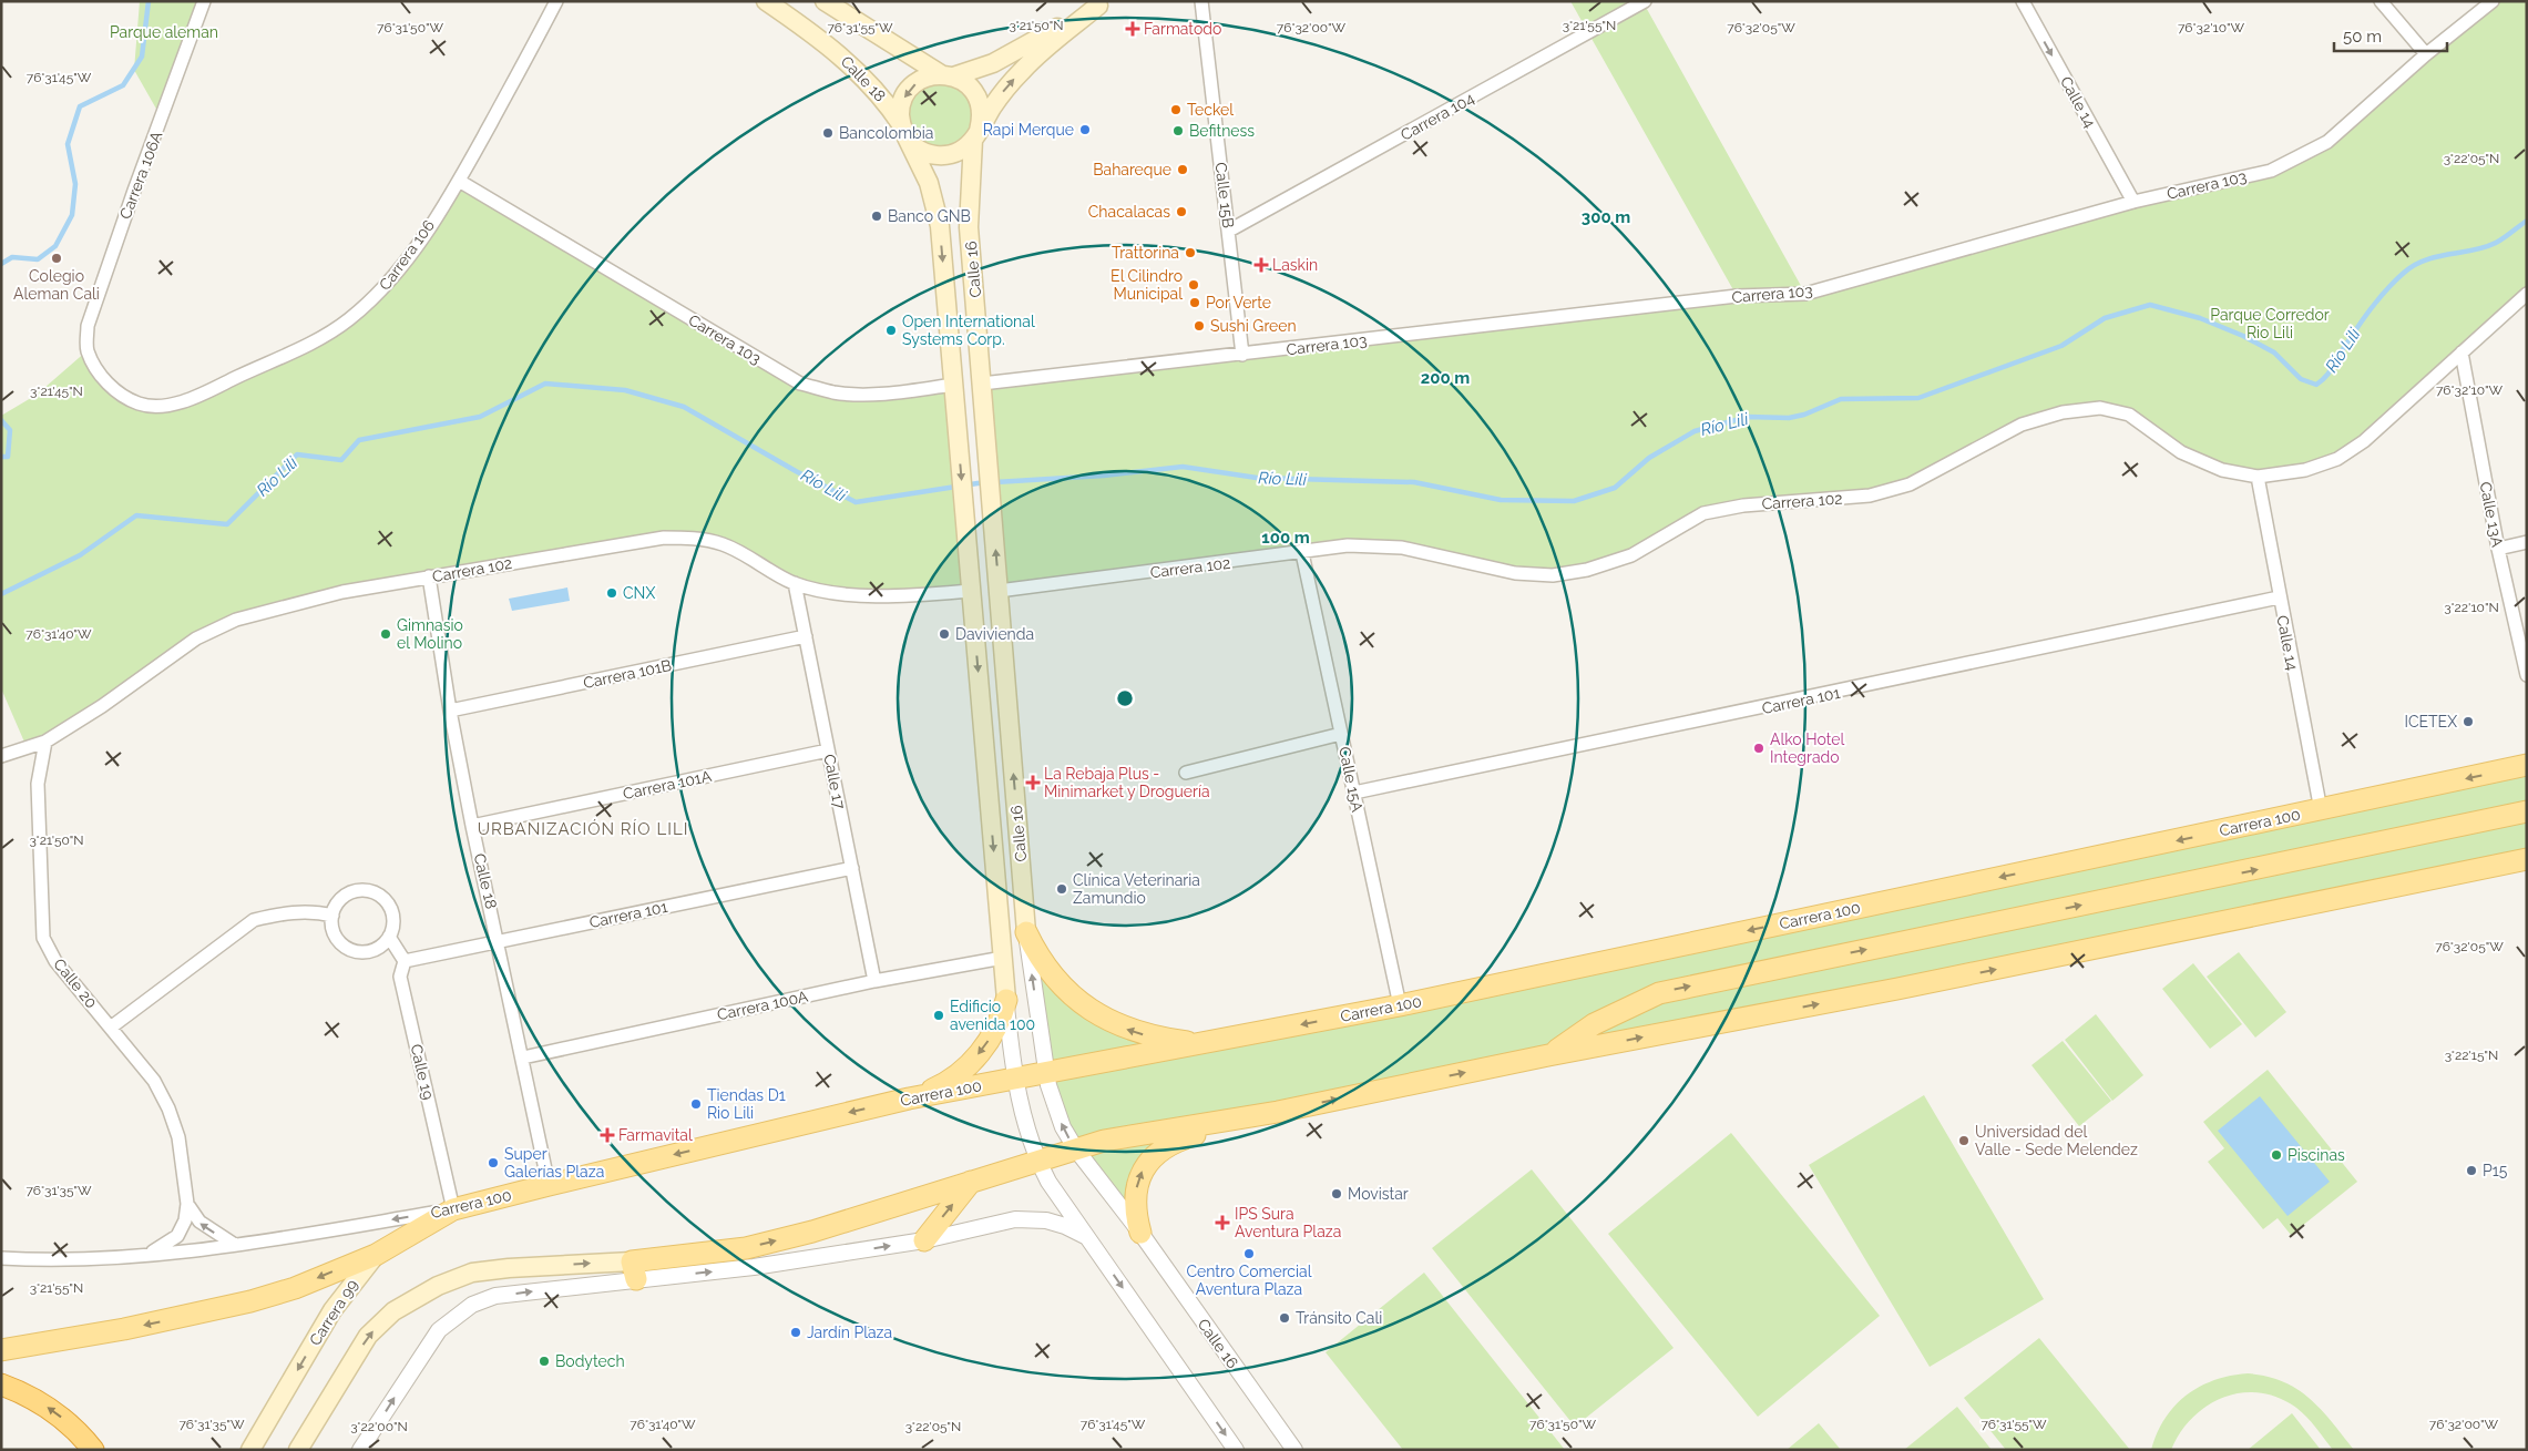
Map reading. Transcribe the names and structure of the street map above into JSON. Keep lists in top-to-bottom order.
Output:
{
  "streets": {
    "main road": [
      "Calle 18",
      "Calle 16",
      "Carrera 100",
      "Carrera 99"
    ],
    "street": [
      "Calle 14",
      "Carrera 104",
      "Carrera 106A",
      "Carrera 103",
      "Calle 15B",
      "Carrera 106",
      "Carrera 102",
      "Calle 13A",
      "Carrera 101B",
      "Carrera 101",
      "Calle 15A",
      "Calle 17",
      "Carrera 101A",
      "Calle 20",
      "Carrera 100A",
      "Calle 19"
    ]
  },
  "crossings": [
    ["Calle 18", "Calle 16"],
    ["Calle 18", "Carrera 102"],
    ["Calle 18", "Carrera 101B"],
    ["Calle 18", "Carrera 101"],
    ["Calle 18", "Carrera 101A"],
    ["Calle 18", "Carrera 100"],
    ["Calle 18", "Carrera 100A"],
    ["Calle 14", "Carrera 103"],
    ["Calle 14", "Carrera 102"],
    ["Calle 14", "Carrera 101"],
    ["Calle 14", "Carrera 100"],
    ["Carrera 104", "Calle 15B"],
    ["Carrera 106A", "Carrera 106"],
    ["Carrera 103", "Calle 15B"],
    ["Carrera 103", "Carrera 106"],
    ["Carrera 103", "Calle 16"],
    ["Calle 16", "Carrera 102"],
    ["Calle 16", "Carrera 100"],
    ["Calle 16", "Carrera 100A"],
    ["Carrera 102", "Calle 13A"],
    ["Carrera 102", "Calle 15A"],
    ["Carrera 102", "Calle 17"],
    ["Carrera 102", "Calle 20"],
    ["Carrera 101B", "Calle 17"],
    ["Carrera 101", "Calle 15A"],
    ["Carrera 101", "Calle 17"],
    ["Carrera 101", "Calle 19"],
    ["Calle 15A", "Carrera 100"],
    ["Calle 17", "Carrera 101A"],
    ["Calle 17", "Carrera 100A"],
    ["Carrera 100", "Calle 20"],
    ["Carrera 100", "Calle 19"],
    ["Carrera 100", "Carrera 99"],
    ["Calle 19", "Carrera 99"]
  ],
  "one_way": ["Calle 14", "Carrera 99"],
  "districts": ["URBANIZACIÓN RÍO LILI"],
  "water": ["Río Lili"],
  "parks": ["Parque aleman", "Parque Corredor Rio Lili"],
  "places": {
    "health": [
      "Farmatodo",
      "Laskin",
      "La Rebaja Plus - Minimarket y Droguería",
      "Farmavital",
      "IPS Sura Aventura Plaza"
    ],
    "other": [
      "Teckel",
      "Rapi Merque",
      "Befitness",
      "Bancolombia",
      "Bahareque",
      "Chacalacas",
      "Banco GNB",
      "Trattorina",
      "Colegio Aleman Cali",
      "El Cilindro Municipal",
      "Por Verte",
      "Sushi Green",
      "Open International Systems Corp.",
      "CNX",
      "Gimnasio el Molino",
      "Davivienda",
      "ICETEX",
      "Alko Hotel Integrado",
      "Clínica Veterinaria Zamundio",
      "Edificio avenida 100",
      "Tiendas D1 Rio Lili",
      "Universidad del Valle - Sede Melendez",
      "Piscinas",
      "Super Galerías Plaza",
      "P15",
      "Movistar",
      "Centro Comercial Aventura Plaza",
      "Tránsito Cali",
      "Jardín Plaza",
      "Bodytech"
    ]
  },
  "scale_bar": "50 m",
  "coordinates": [
    "3°21'50\"N",
    "3°21'55\"N",
    "76°31'50\"W",
    "76°31'55\"W",
    "76°32'00\"W",
    "76°32'05\"W",
    "76°32'10\"W",
    "76°31'45\"W",
    "3°22'05\"N",
    "3°21'45\"N",
    "3°22'10\"N",
    "76°31'40\"W",
    "3°22'15\"N",
    "76°31'35\"W",
    "3°22'00\"N"
  ],
  "rings": ["300 m", "200 m", "100 m"]
}
